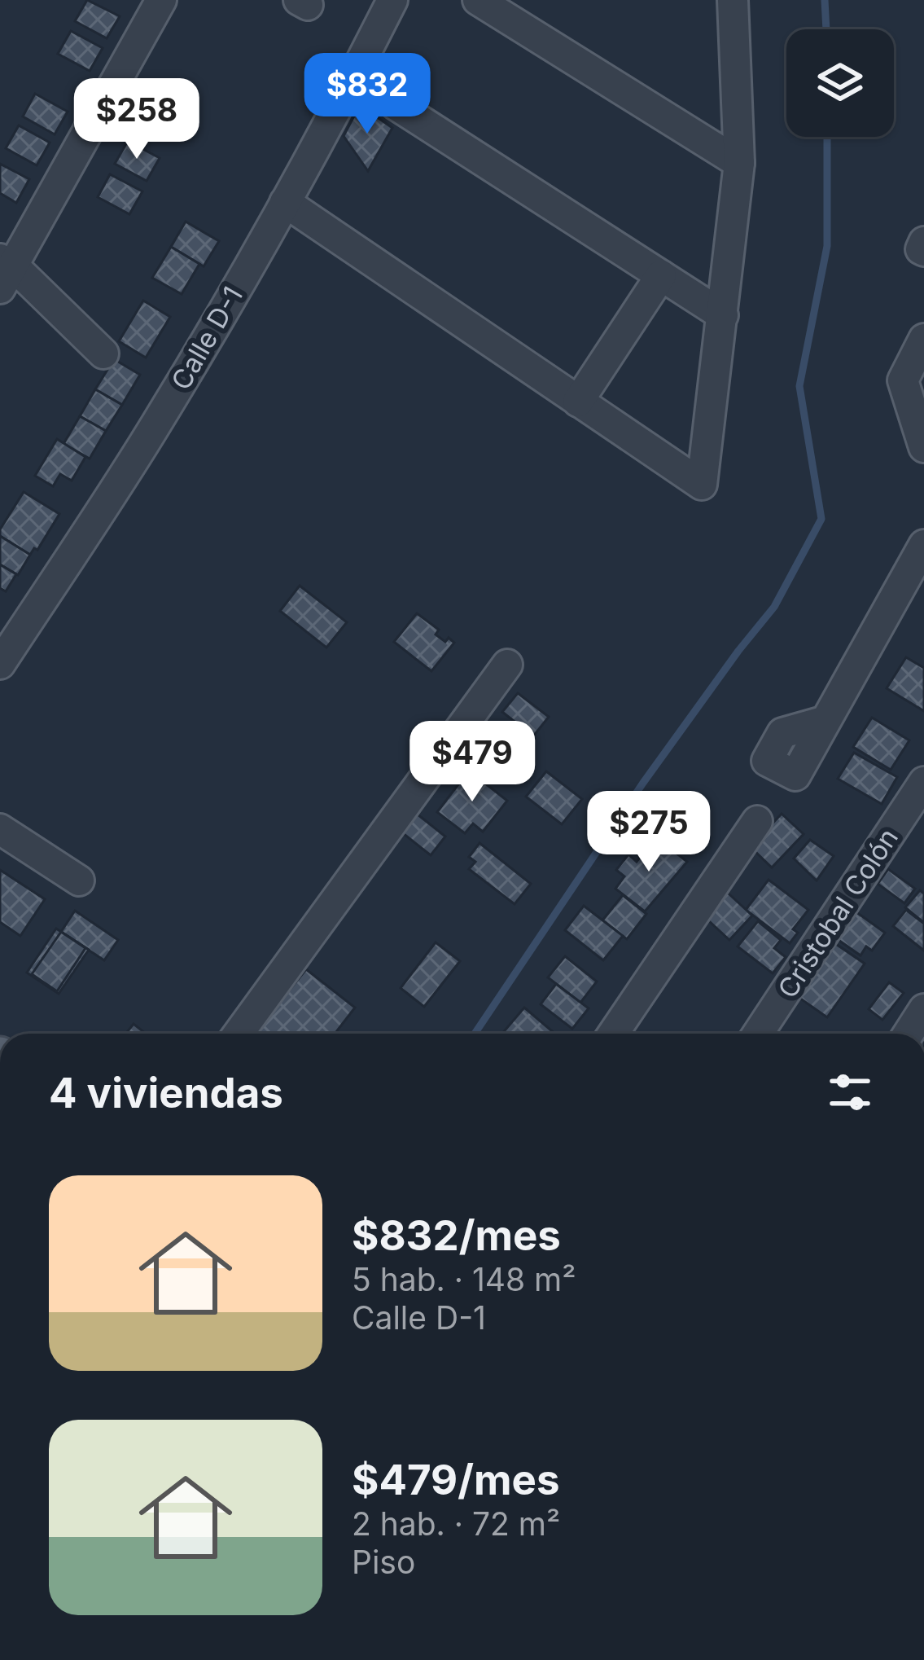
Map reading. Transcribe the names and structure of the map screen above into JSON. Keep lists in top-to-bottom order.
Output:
{
  "streets": {
    "street": ["Calle D-1", "Cristobal Colón"]
  },
  "page": {
    "price": [
      "$832",
      "$258",
      "$479",
      "$275"
    ],
    "heading": "4 viviendas",
    "list": [
      {
        "name": "$832/mes",
        "note": "5 hab. · 148 m² · Calle D-1"
      },
      {
        "name": "$479/mes",
        "note": "2 hab. · 72 m² · Piso"
      }
    ]
  }
}
